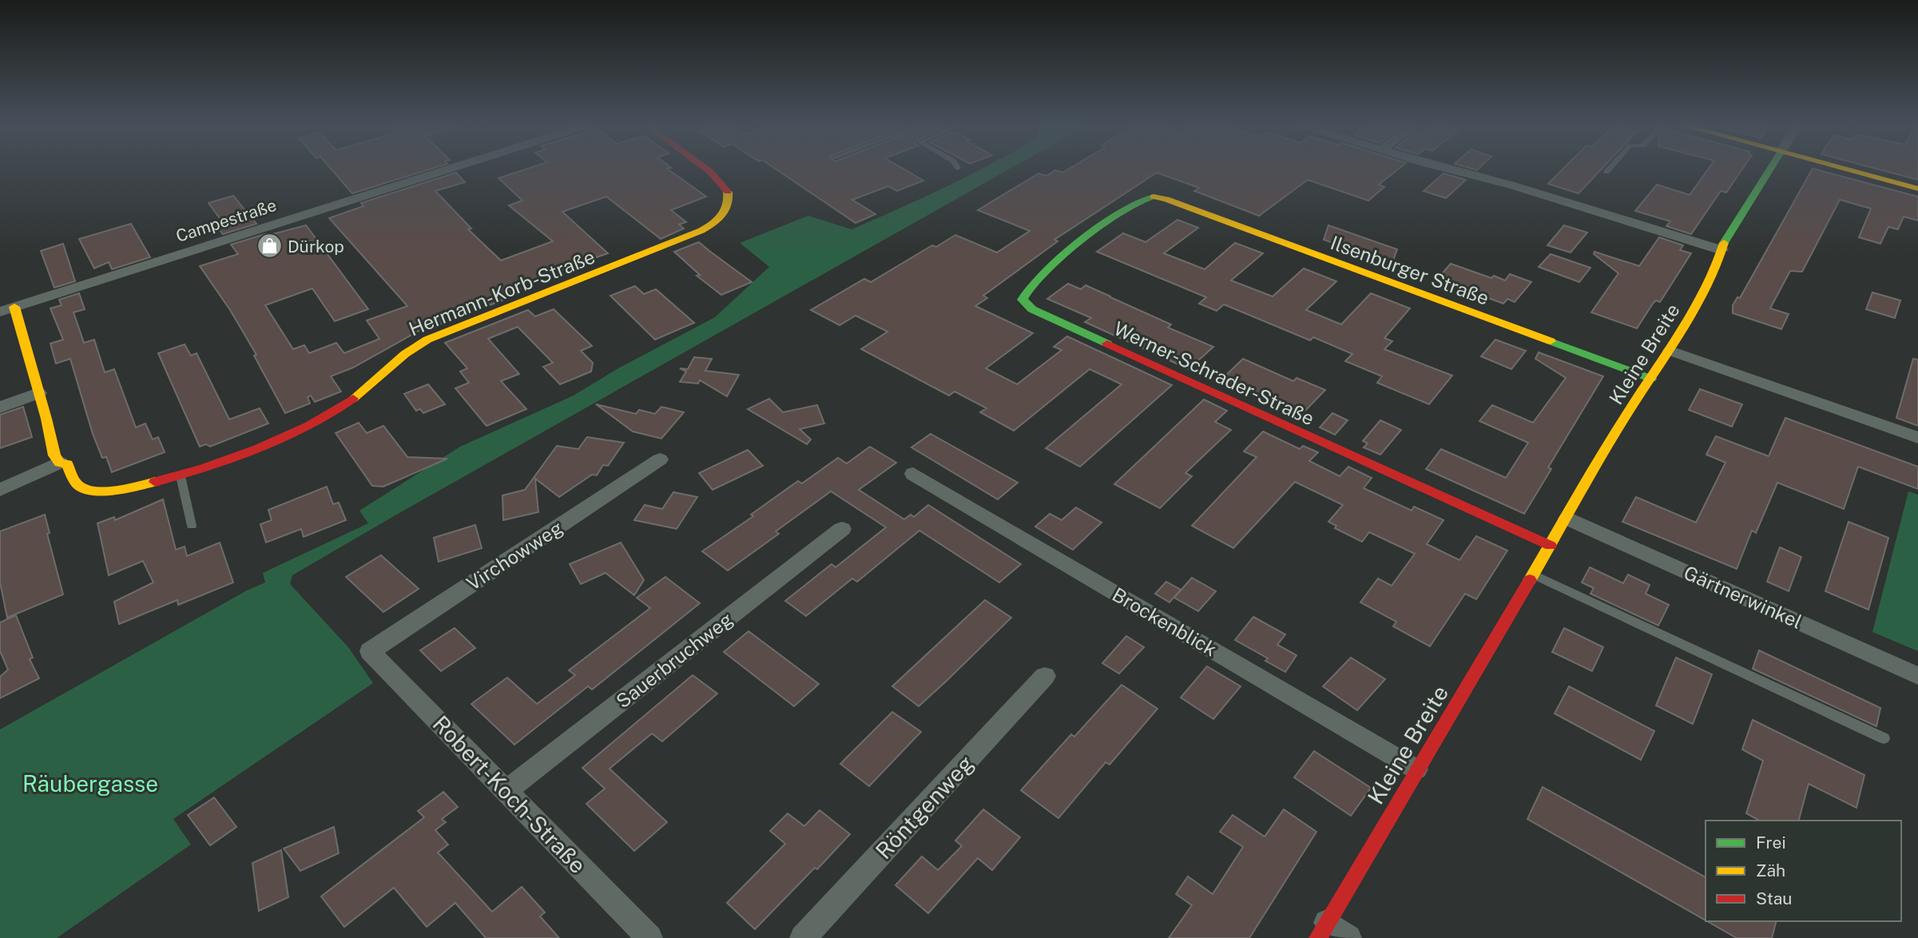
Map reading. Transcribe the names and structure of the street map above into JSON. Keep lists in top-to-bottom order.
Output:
{
  "streets": {
    "street": [
      "Campestraße",
      "Ilsenburger Straße",
      "Hermann-Korb-Straße",
      "Kleine Breite",
      "Werner-Schrader-Straße",
      "Virchowweg",
      "Gärtnerwinkel",
      "Brockenblick",
      "Sauerbruchweg",
      "Robert-Koch-Straße",
      "Röntgenweg"
    ]
  },
  "crossings": [
    ["Campestraße", "Hermann-Korb-Straße"],
    ["Ilsenburger Straße", "Kleine Breite"],
    ["Ilsenburger Straße", "Werner-Schrader-Straße"],
    ["Kleine Breite", "Werner-Schrader-Straße"],
    ["Kleine Breite", "Gärtnerwinkel"],
    ["Kleine Breite", "Brockenblick"],
    ["Virchowweg", "Robert-Koch-Straße"],
    ["Sauerbruchweg", "Robert-Koch-Straße"]
  ],
  "parks": ["Räubergasse"],
  "places": {
    "shop": ["Dürkop"]
  },
  "legend": ["Frei", "Zäh", "Stau"]
}
